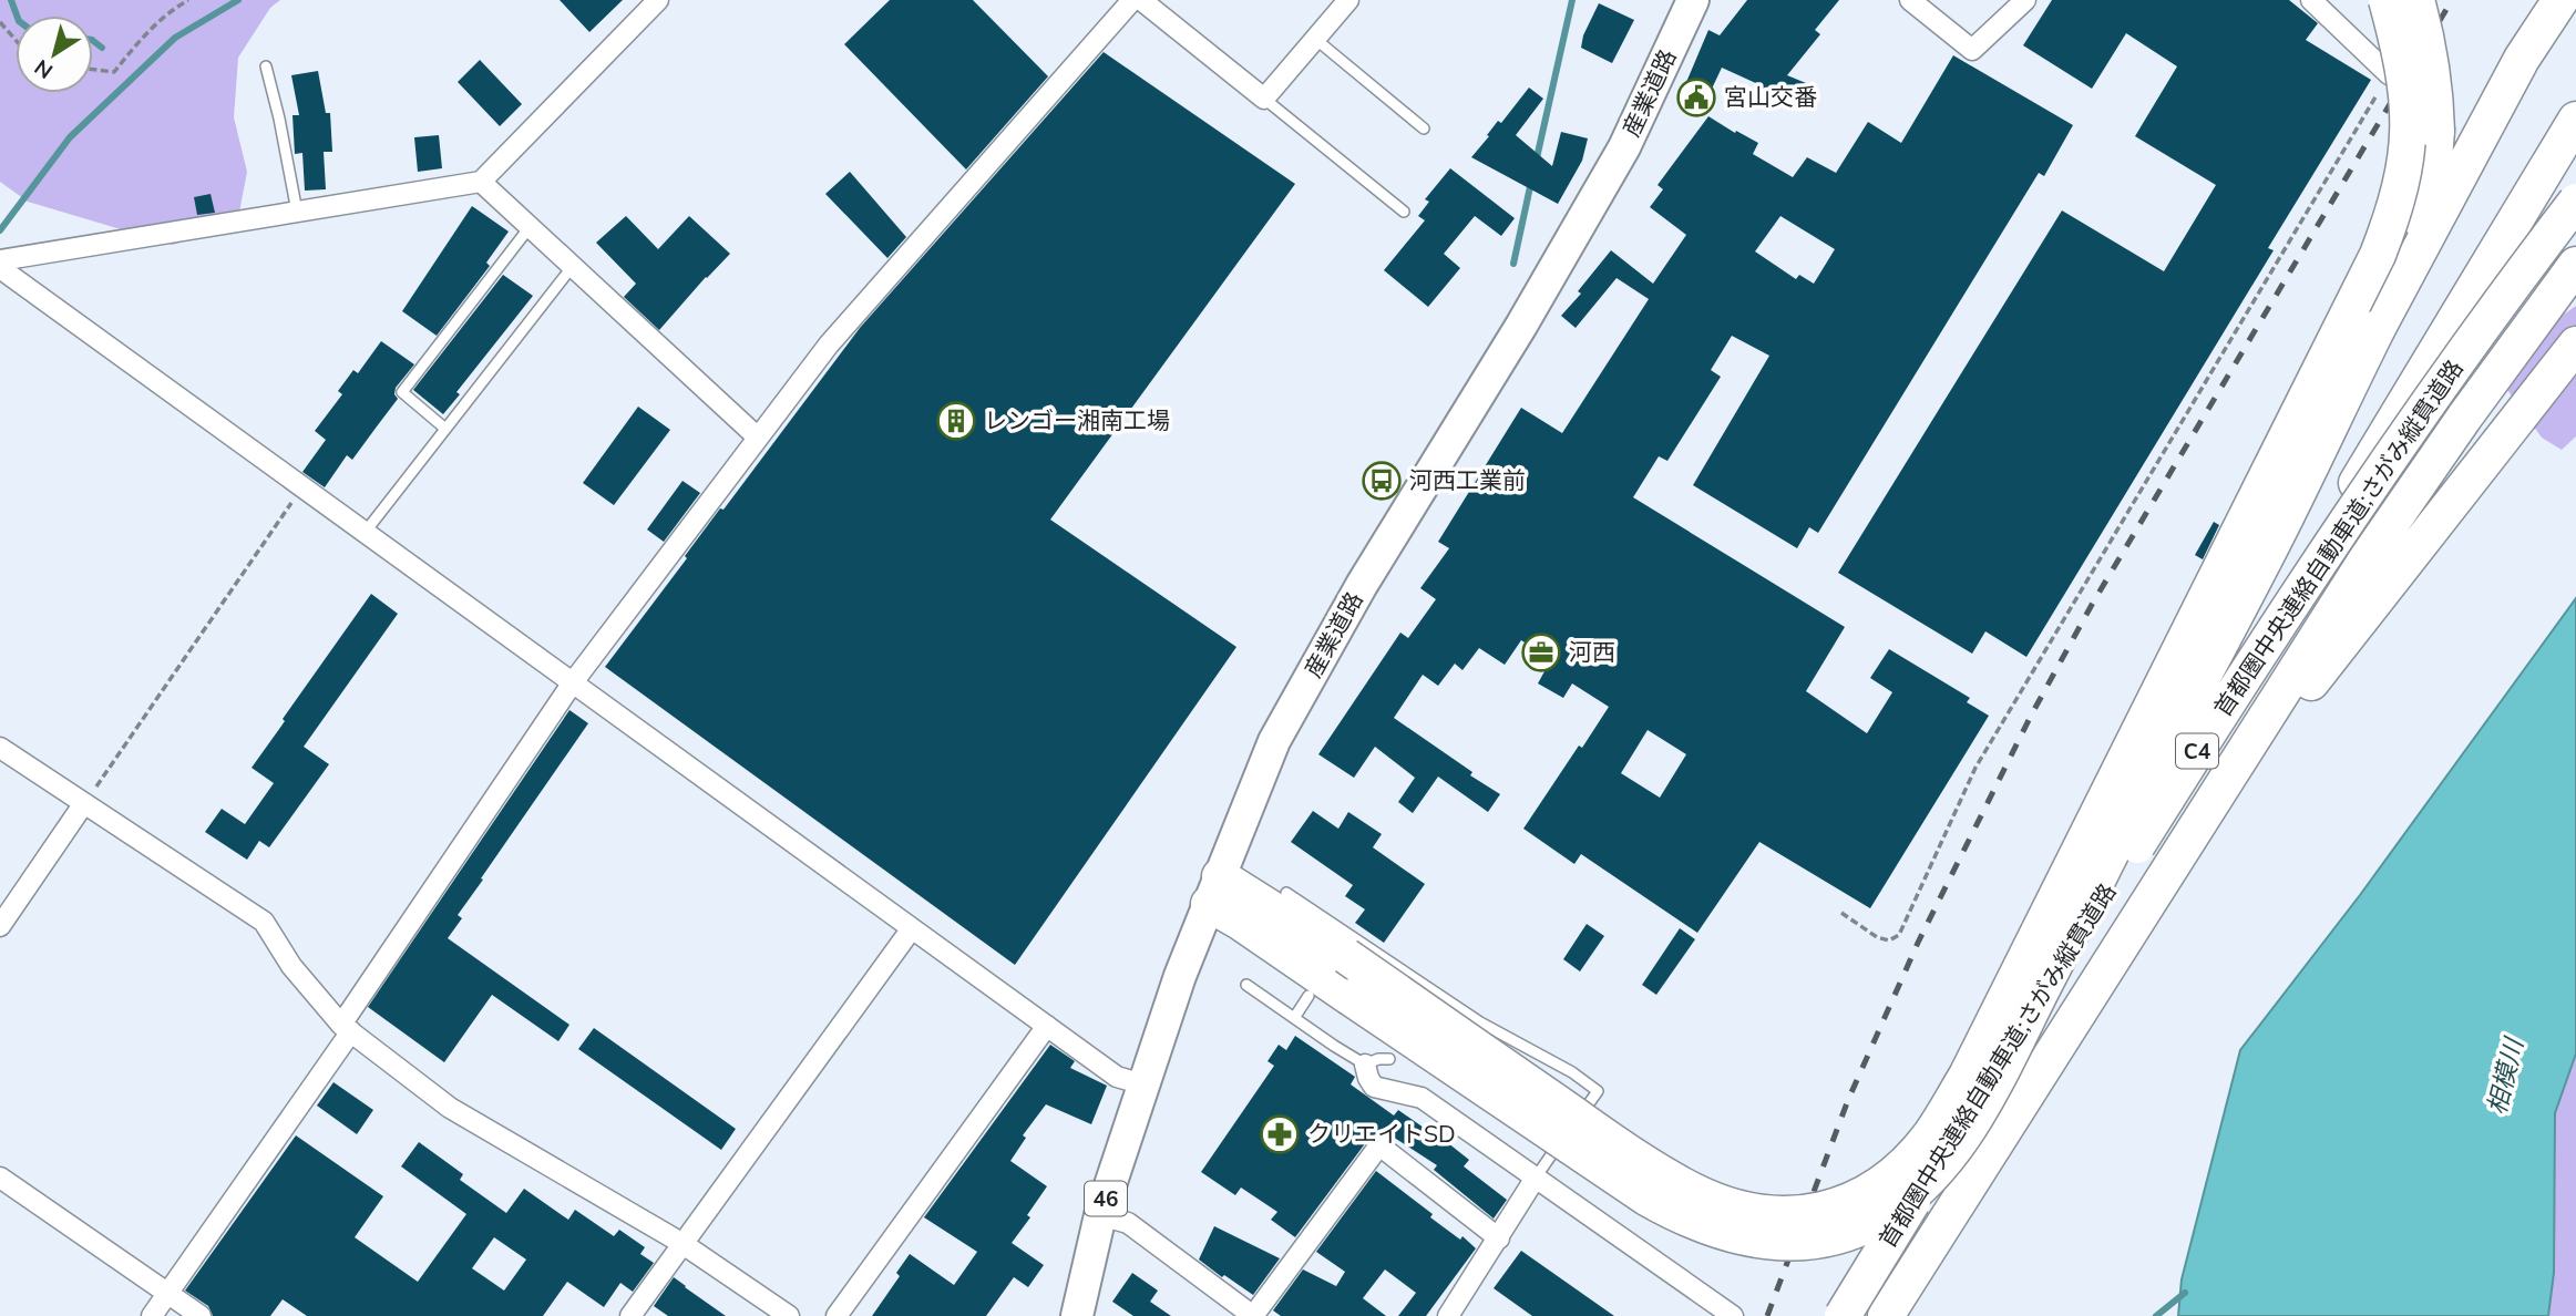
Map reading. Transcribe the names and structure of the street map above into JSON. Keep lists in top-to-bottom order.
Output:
{
  "streets": {
    "highway": ["首都圏中央連絡自動車道;さがみ縦貫道路", "C4"],
    "main road": ["産業道路", "46"]
  },
  "water": ["相模川"],
  "places": {
    "public building": ["宮山交番"],
    "building": ["レンゴー湘南工場"],
    "bus stop": ["河西工業前"],
    "office": ["河西"],
    "pharmacy": ["クリエイトSD"]
  },
  "north": "bottom left"
}
